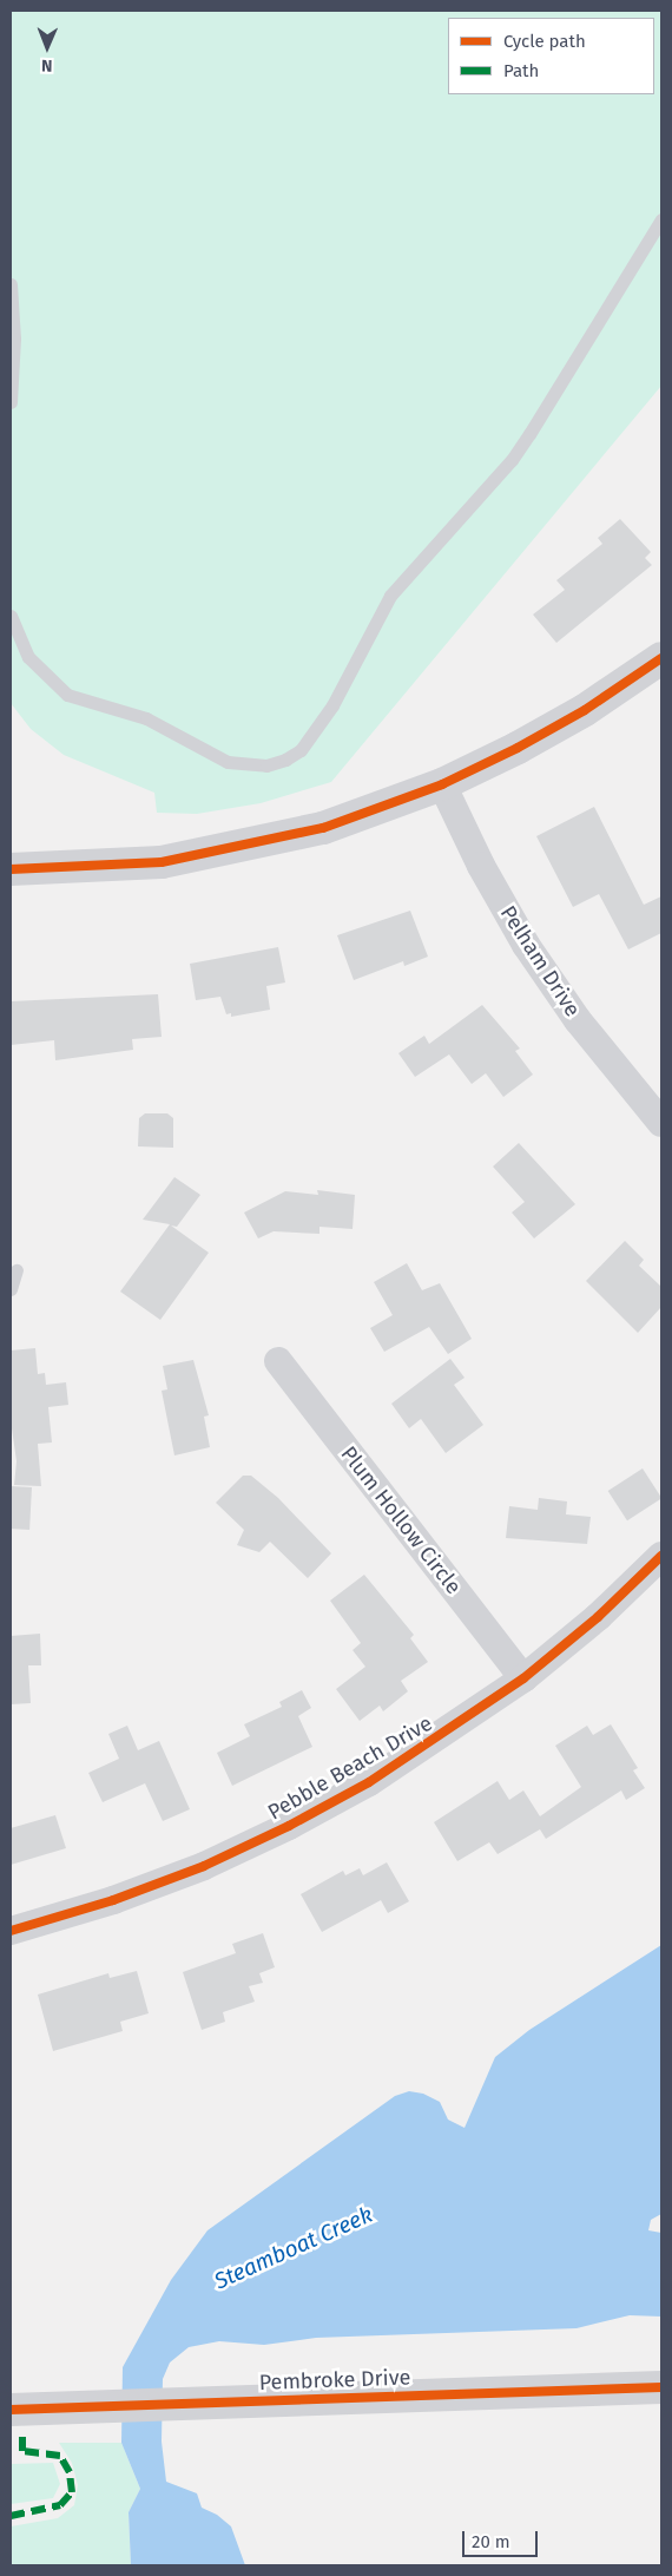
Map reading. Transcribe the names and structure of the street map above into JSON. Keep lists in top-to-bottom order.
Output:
{
  "streets": {
    "street": [
      "Pelham Drive",
      "Plum Hollow Circle",
      "Pebble Beach Drive",
      "Pembroke Drive"
    ]
  },
  "crossings": [
    ["Plum Hollow Circle", "Pebble Beach Drive"]
  ],
  "water": ["Steamboat Creek"],
  "legend": ["Cycle path", "Path"],
  "scale_bar": "20 m",
  "north": "bottom"
}
